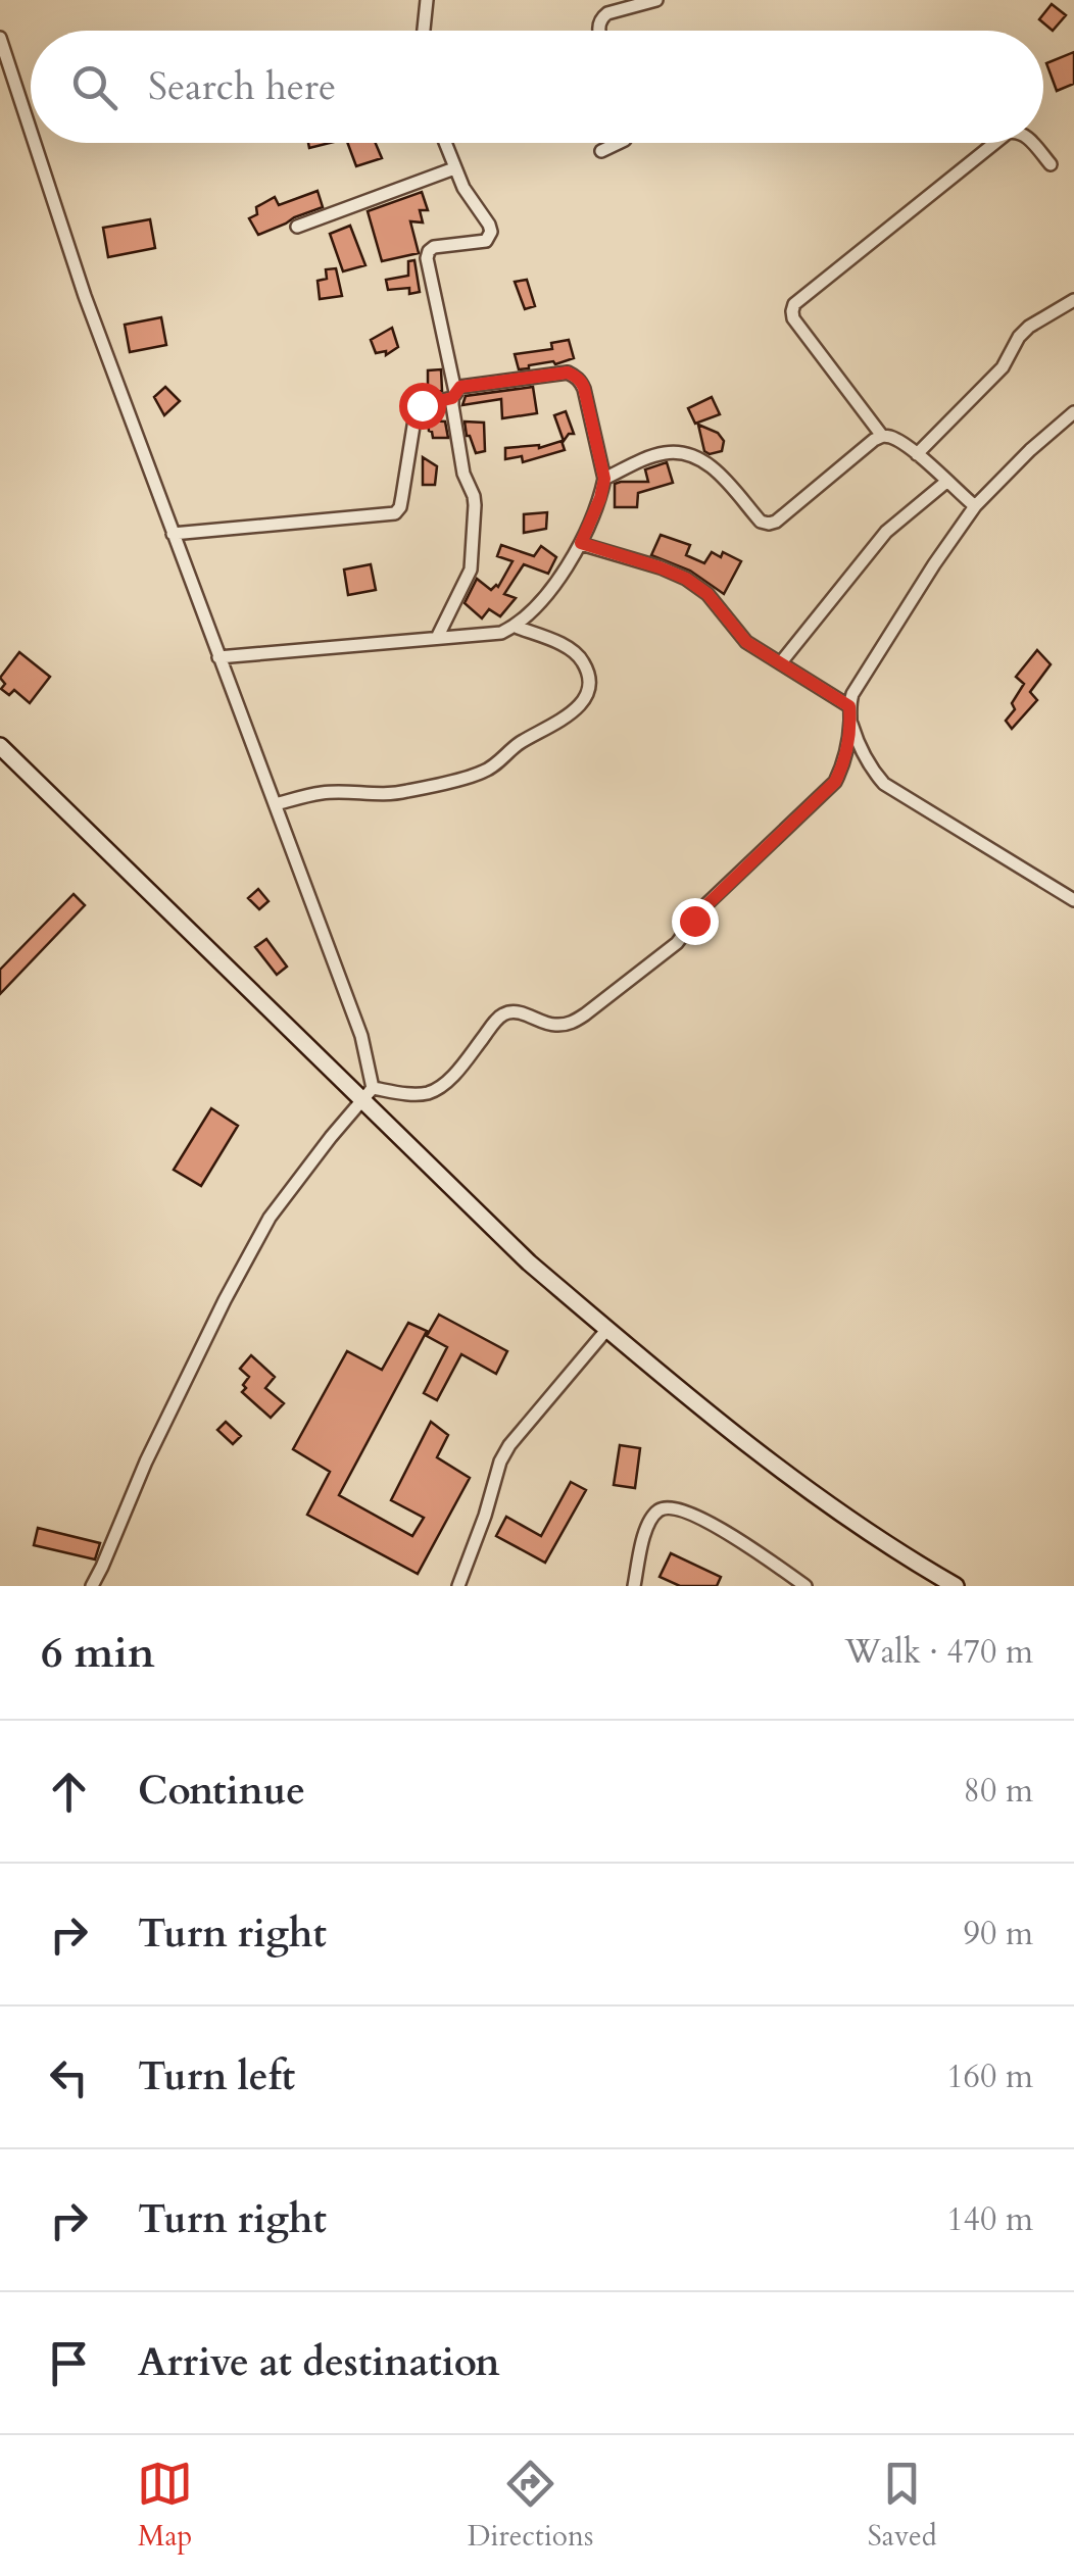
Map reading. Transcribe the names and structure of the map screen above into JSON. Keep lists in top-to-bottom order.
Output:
{
  "page": {
    "search": "Search here",
    "heading": ["6 min", "Walk · 470 m"],
    "list": [
      ["Continue", "80 m"],
      ["Turn right", "90 m"],
      ["Turn left", "160 m"],
      ["Turn right", "140 m"],
      "Arrive at destination"
    ],
    "nav": ["Map", "Directions", "Saved"]
  }
}
